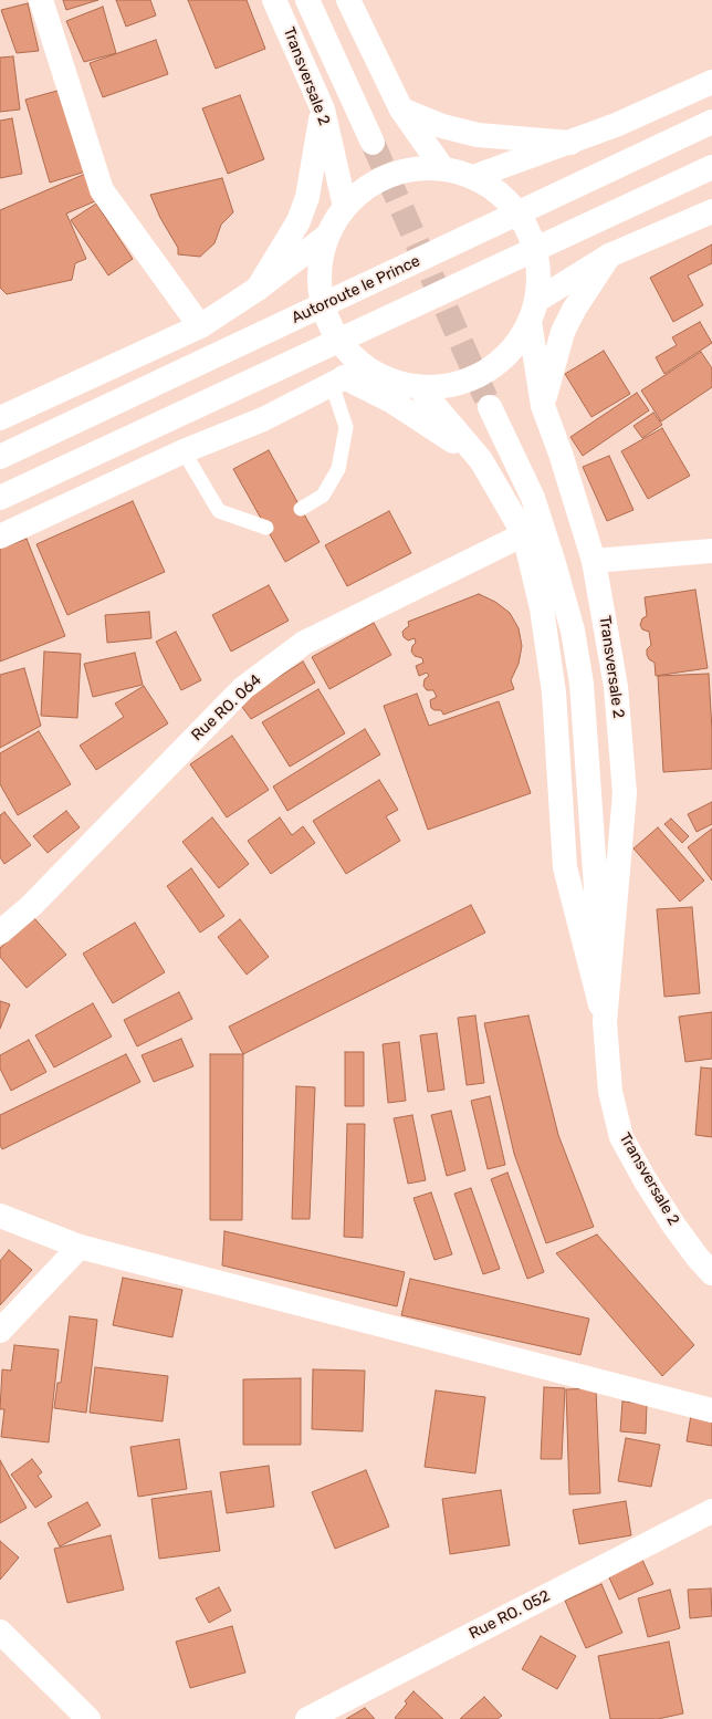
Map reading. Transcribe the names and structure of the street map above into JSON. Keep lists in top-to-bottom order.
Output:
{
  "streets": {
    "main road": [
      "Transversale 2",
      "Autoroute le Prince",
      "Rue RO. 064",
      "Rue RO. 052"
    ]
  },
  "crossings": [
    ["Transversale 2", "Rue RO. 064"]
  ]
}
